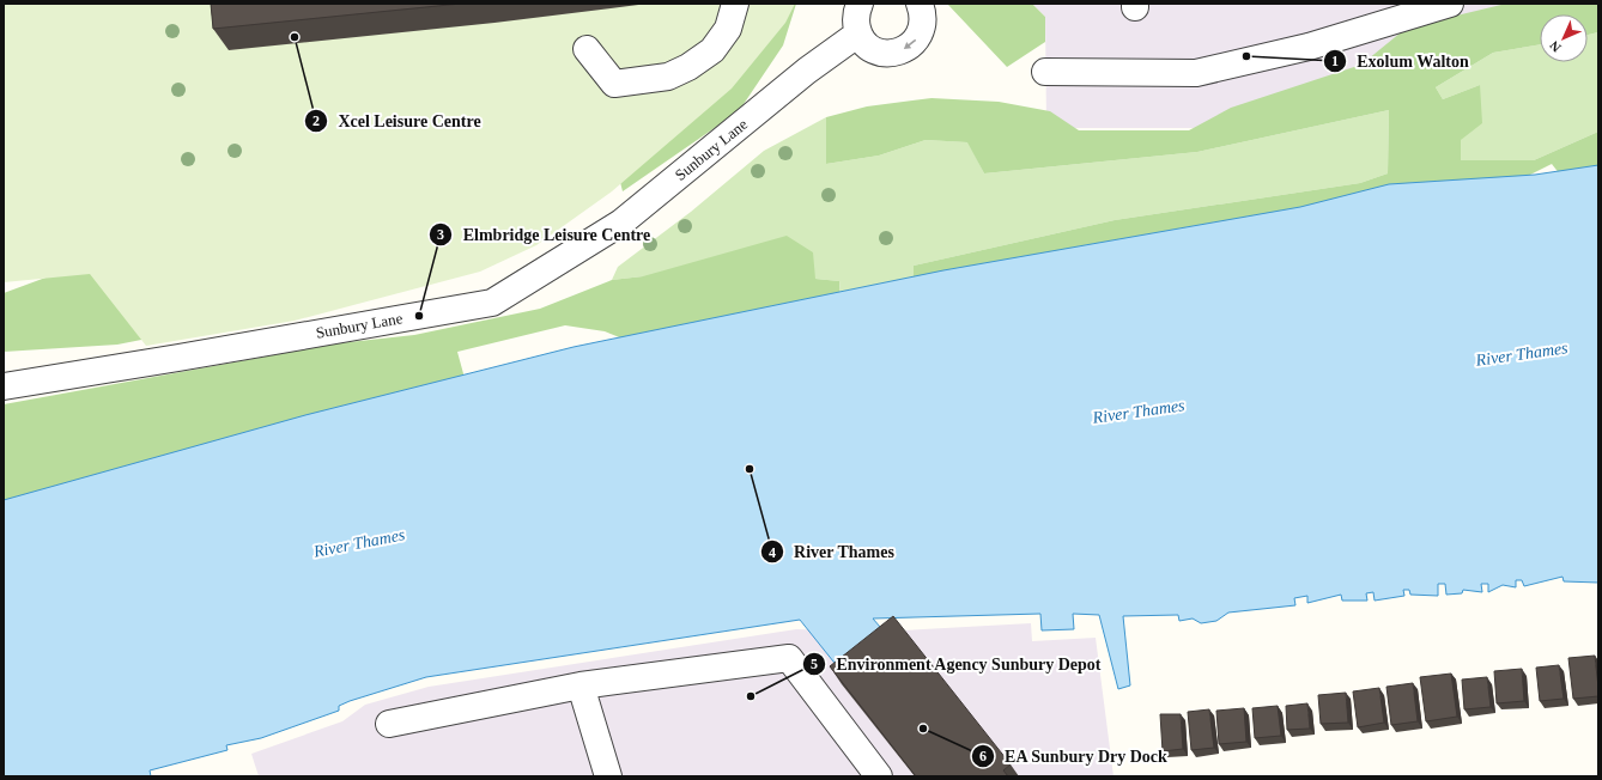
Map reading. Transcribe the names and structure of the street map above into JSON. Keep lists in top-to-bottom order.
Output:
{
  "streets": {
    "street": ["Sunbury Lane"]
  },
  "water": ["River Thames"],
  "places": [
    "Xcel Leisure Centre",
    "Exolum Walton",
    "Elmbridge Leisure Centre",
    "River Thames",
    "Environment Agency Sunbury Depot",
    "EA Sunbury Dry Dock"
  ],
  "north": "bottom left"
}
